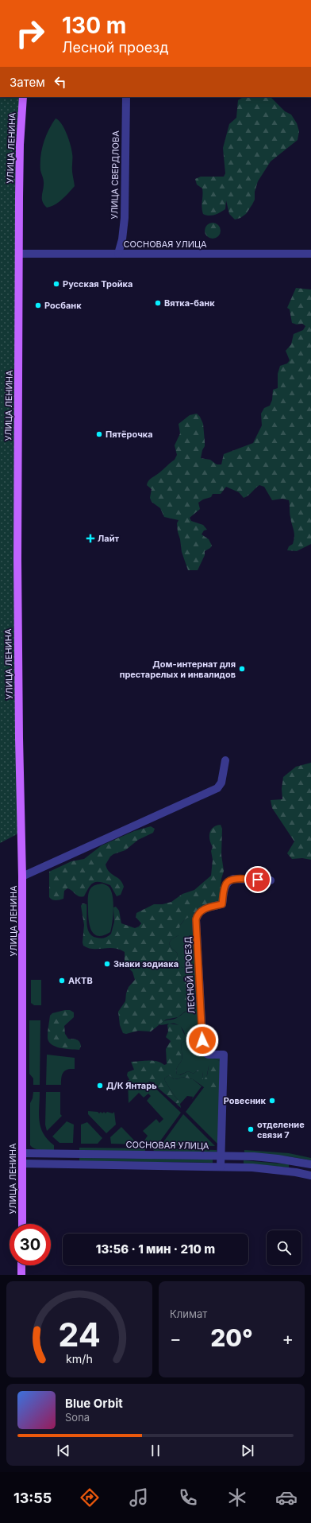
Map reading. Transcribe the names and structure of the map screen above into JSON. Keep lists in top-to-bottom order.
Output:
{
  "streets": {
    "main road": ["УЛИЦА ЛЕНИНА"],
    "street": ["УЛИЦА СВЕРДЛОВА", "СОСНОВАЯ УЛИЦА", "ЛЕСНОЙ ПРОЕЗД"]
  },
  "crossings": [
    ["УЛИЦА ЛЕНИНА", "СОСНОВАЯ УЛИЦА"],
    ["УЛИЦА СВЕРДЛОВА", "СОСНОВАЯ УЛИЦА"],
    ["СОСНОВАЯ УЛИЦА", "ЛЕСНОЙ ПРОЕЗД"]
  ],
  "places": {
    "other": [
      "Русская Тройка",
      "Вятка-банк",
      "Росбанк",
      "Пятёрочка",
      "Дом-интернат для престарелых и инвалидов",
      "Знаки зодиака",
      "АКТВ",
      "Д/К Янтарь",
      "Ровесник",
      "отделение связи 7"
    ],
    "health": ["Лайт"]
  },
  "page": {
    "turn": ["130 m", "Лесной проезд"],
    "then": "Затем",
    "limit": "30",
    "trip": "13:56 · 1 мин · 210 m",
    "tile": "Климат",
    "heat": ["−", "20°", "+"],
    "song": ["Blue Orbit", "Sona"],
    "tabs": "13:55",
    "gauge": ["24", "km/h"]
  }
}
